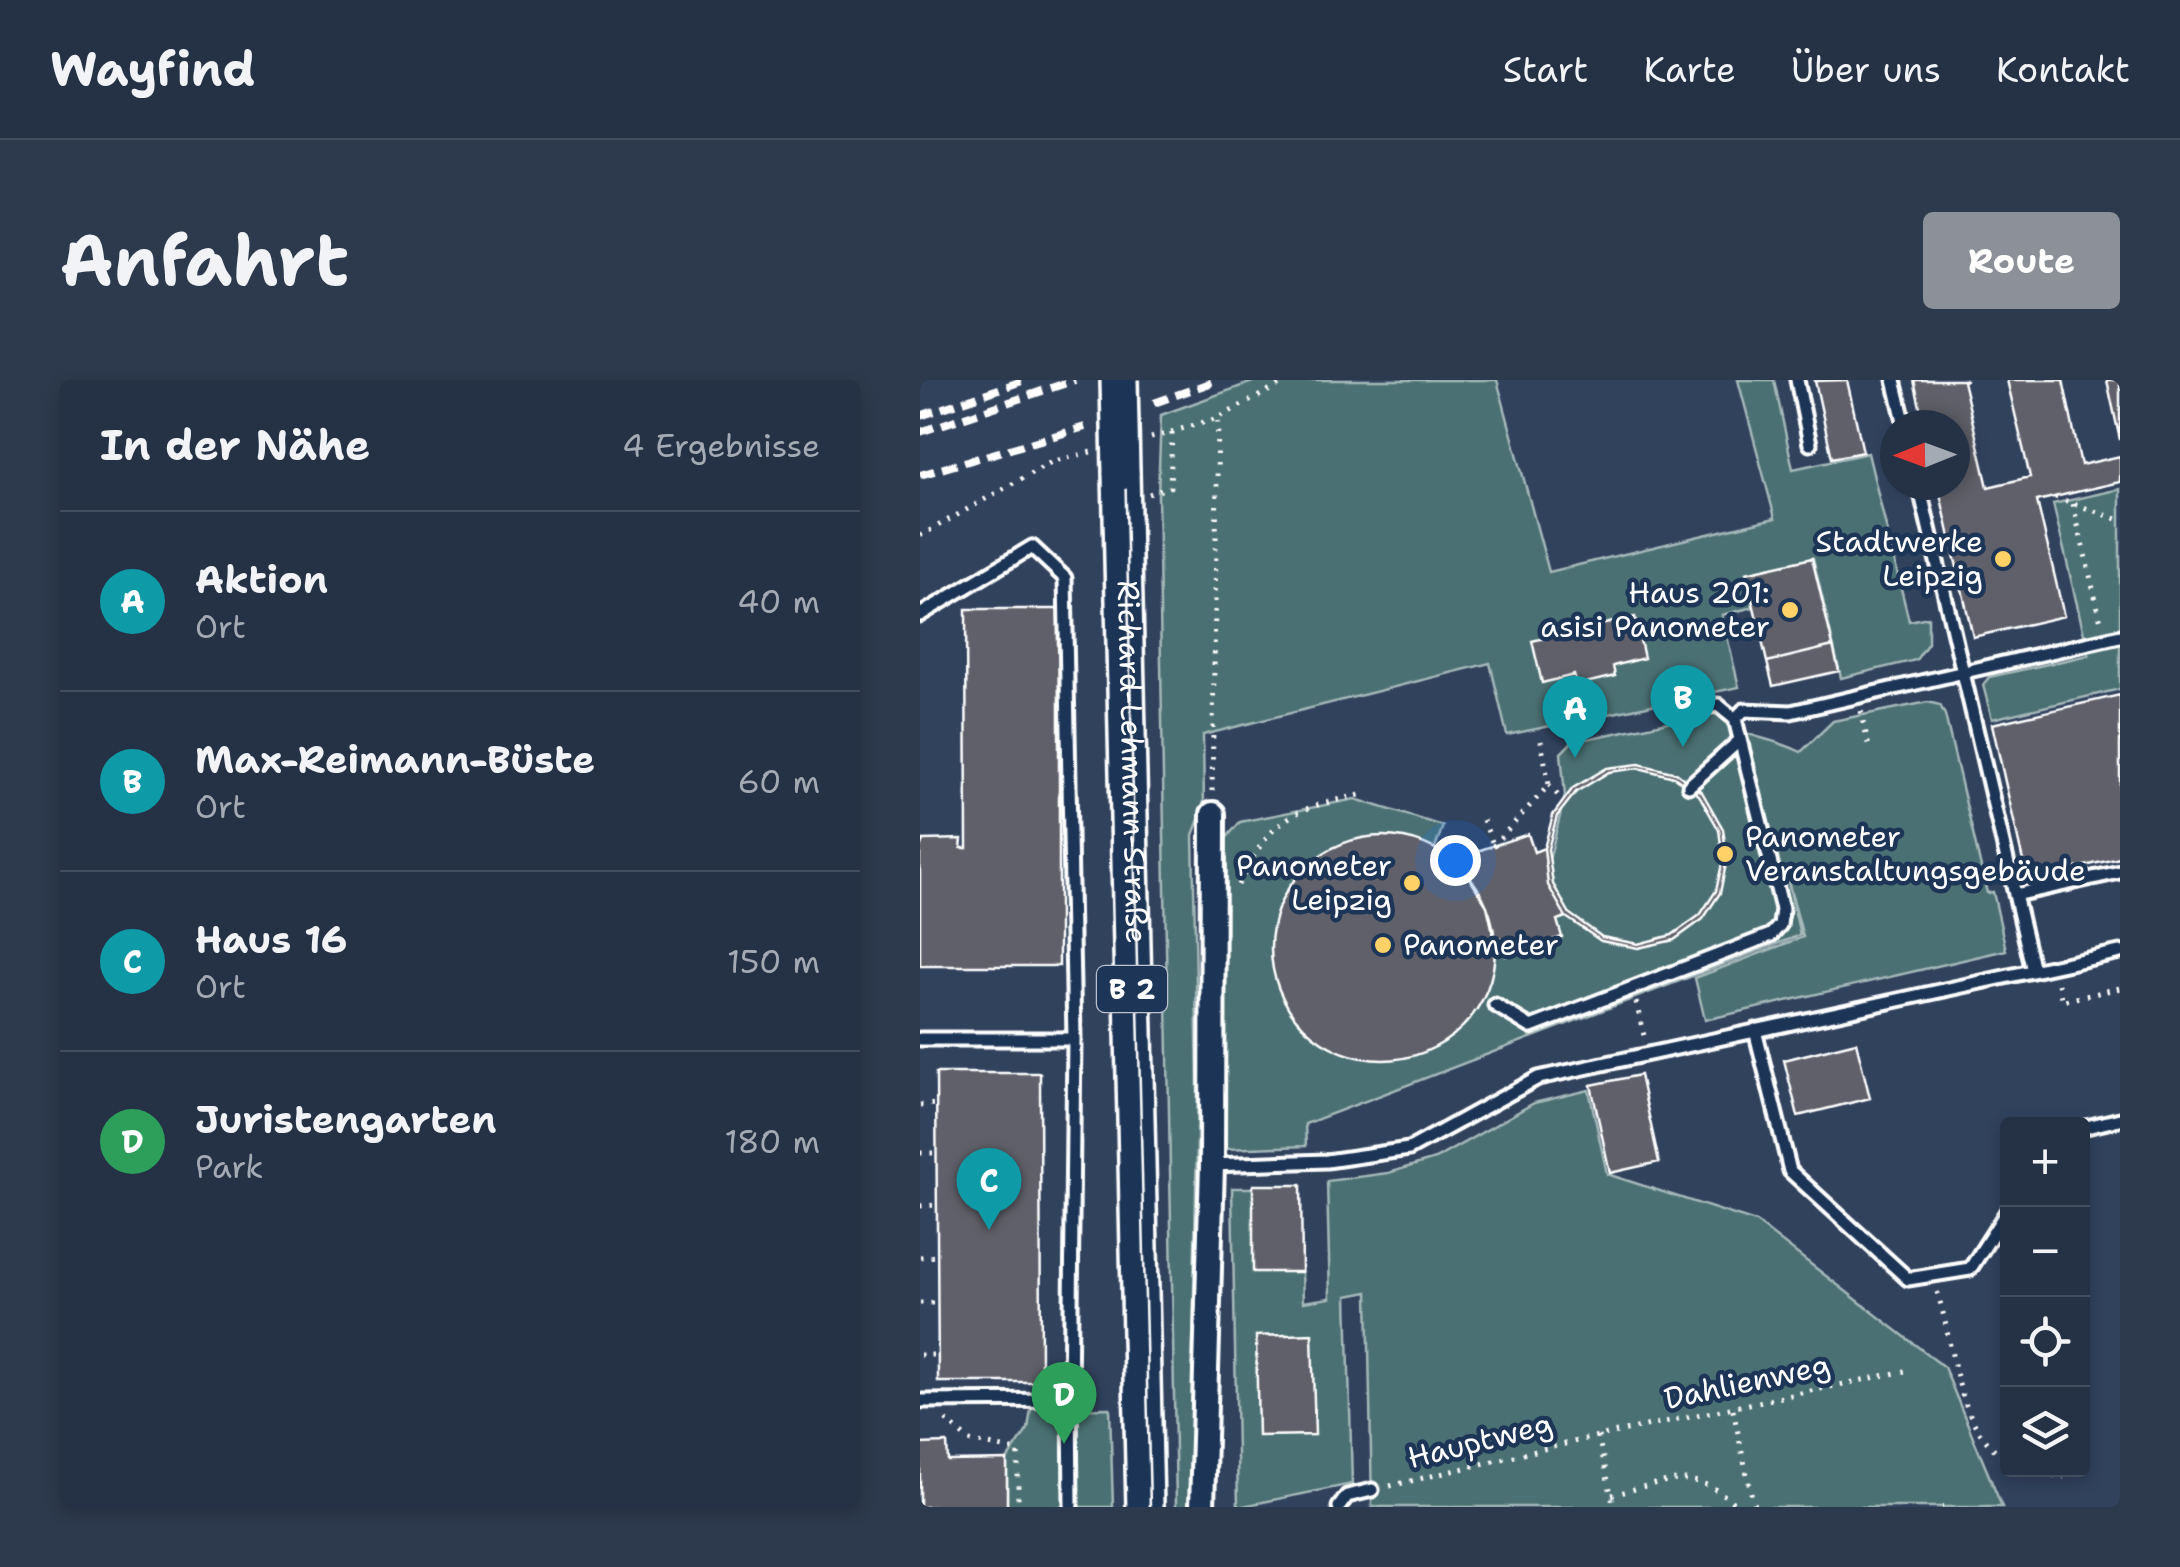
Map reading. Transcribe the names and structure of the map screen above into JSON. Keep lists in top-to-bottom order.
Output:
{
  "streets": {
    "main road": ["Richard-Lehmann-Straße", "B 2"],
    "path": ["Dahlienweg", "Hauptweg"]
  },
  "crossings": [
    ["Dahlienweg", "Hauptweg"]
  ],
  "places": [
    "Stadtwerke Leipzig",
    "Haus 201: asisi Panometer",
    "Panometer Veranstaltungsgebäude",
    "Panometer Leipzig",
    "Panometer"
  ],
  "north": "left",
  "page": {
    "header": "Wayfind",
    "nav": [
      "Start",
      "Karte",
      "Über uns",
      "Kontakt"
    ],
    "buttons": "Route",
    "title": "Anfahrt",
    "heading": ["In der Nähe", "4 Ergebnisse"],
    "list": [
      {
        "mark": "A",
        "name": "Aktion",
        "note": "Ort",
        "value": "40 m"
      },
      {
        "mark": "B",
        "name": "Max-Reimann-Büste",
        "note": "Ort",
        "value": "60 m"
      },
      {
        "mark": "C",
        "name": "Haus 16",
        "note": "Ort",
        "value": "150 m"
      },
      {
        "mark": "D",
        "name": "Juristengarten",
        "note": "Park",
        "value": "180 m"
      }
    ],
    "pins": [
      "B",
      "A",
      "C",
      "D"
    ],
    "map_buttons": ["+", "−"]
  }
}
